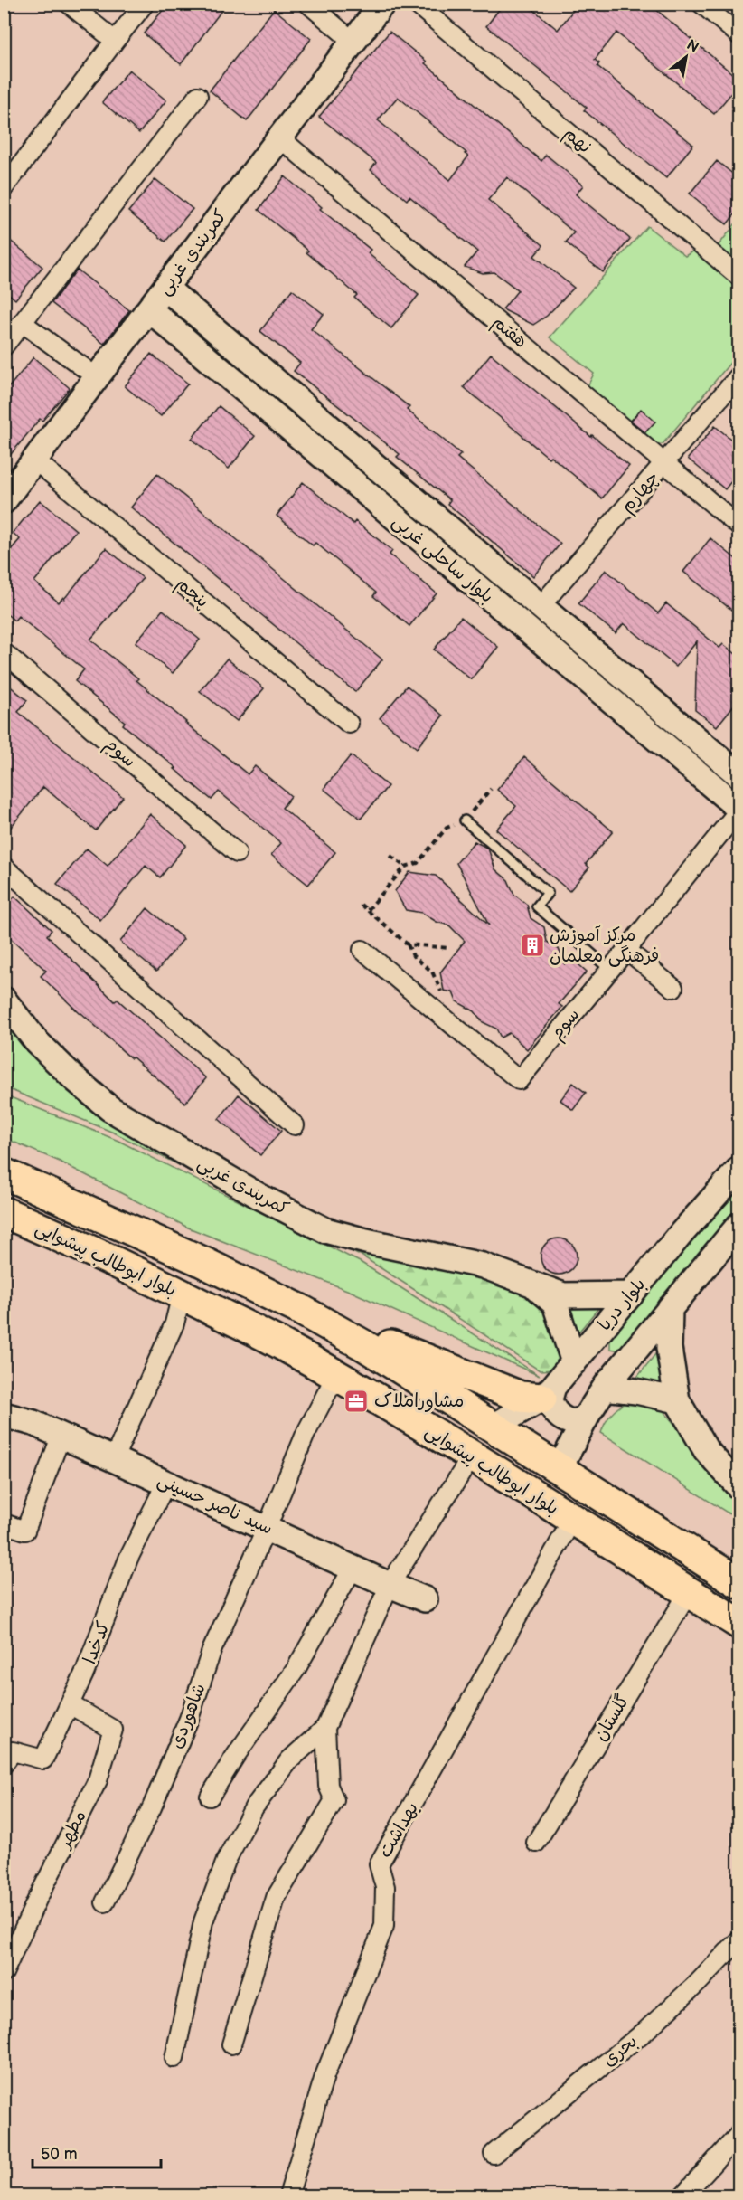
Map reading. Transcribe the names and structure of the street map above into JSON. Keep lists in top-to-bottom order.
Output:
{
  "streets": {
    "highway": ["بلوار ابوطالب پیشوایی"],
    "street": [
      "نهم",
      "کمربندی غربی",
      "هفتم",
      "چهارم",
      "بلوار ساحلی غربی",
      "پنجم",
      "سوم",
      "بلوار دریا",
      "سید ناصر حسینی",
      "کدخدا",
      "شاهوردی",
      "گلستان",
      "مطهر",
      "بهداشت",
      "بحری"
    ]
  },
  "crossings": [
    ["کمربندی غربی", "هفتم"],
    ["کمربندی غربی", "بلوار ساحلی غربی"],
    ["کمربندی غربی", "پنجم"],
    ["کمربندی غربی", "بلوار دریا"],
    ["هفتم", "چهارم"],
    ["چهارم", "بلوار ساحلی غربی"],
    ["بلوار ساحلی غربی", "سوم"],
    ["بلوار ابوطالب پیشوایی", "بلوار دریا"],
    ["بلوار ابوطالب پیشوایی", "شاهوردی"],
    ["بلوار ابوطالب پیشوایی", "گلستان"],
    ["بلوار ابوطالب پیشوایی", "بهداشت"],
    ["سید ناصر حسینی", "کدخدا"],
    ["سید ناصر حسینی", "شاهوردی"],
    ["کدخدا", "مطهر"]
  ],
  "places": {
    "building": ["مرکز آموزش فرهنگی معلمان"],
    "office": ["مشاوراملاک"]
  },
  "scale_bar": "50 m",
  "north": "top right"
}
